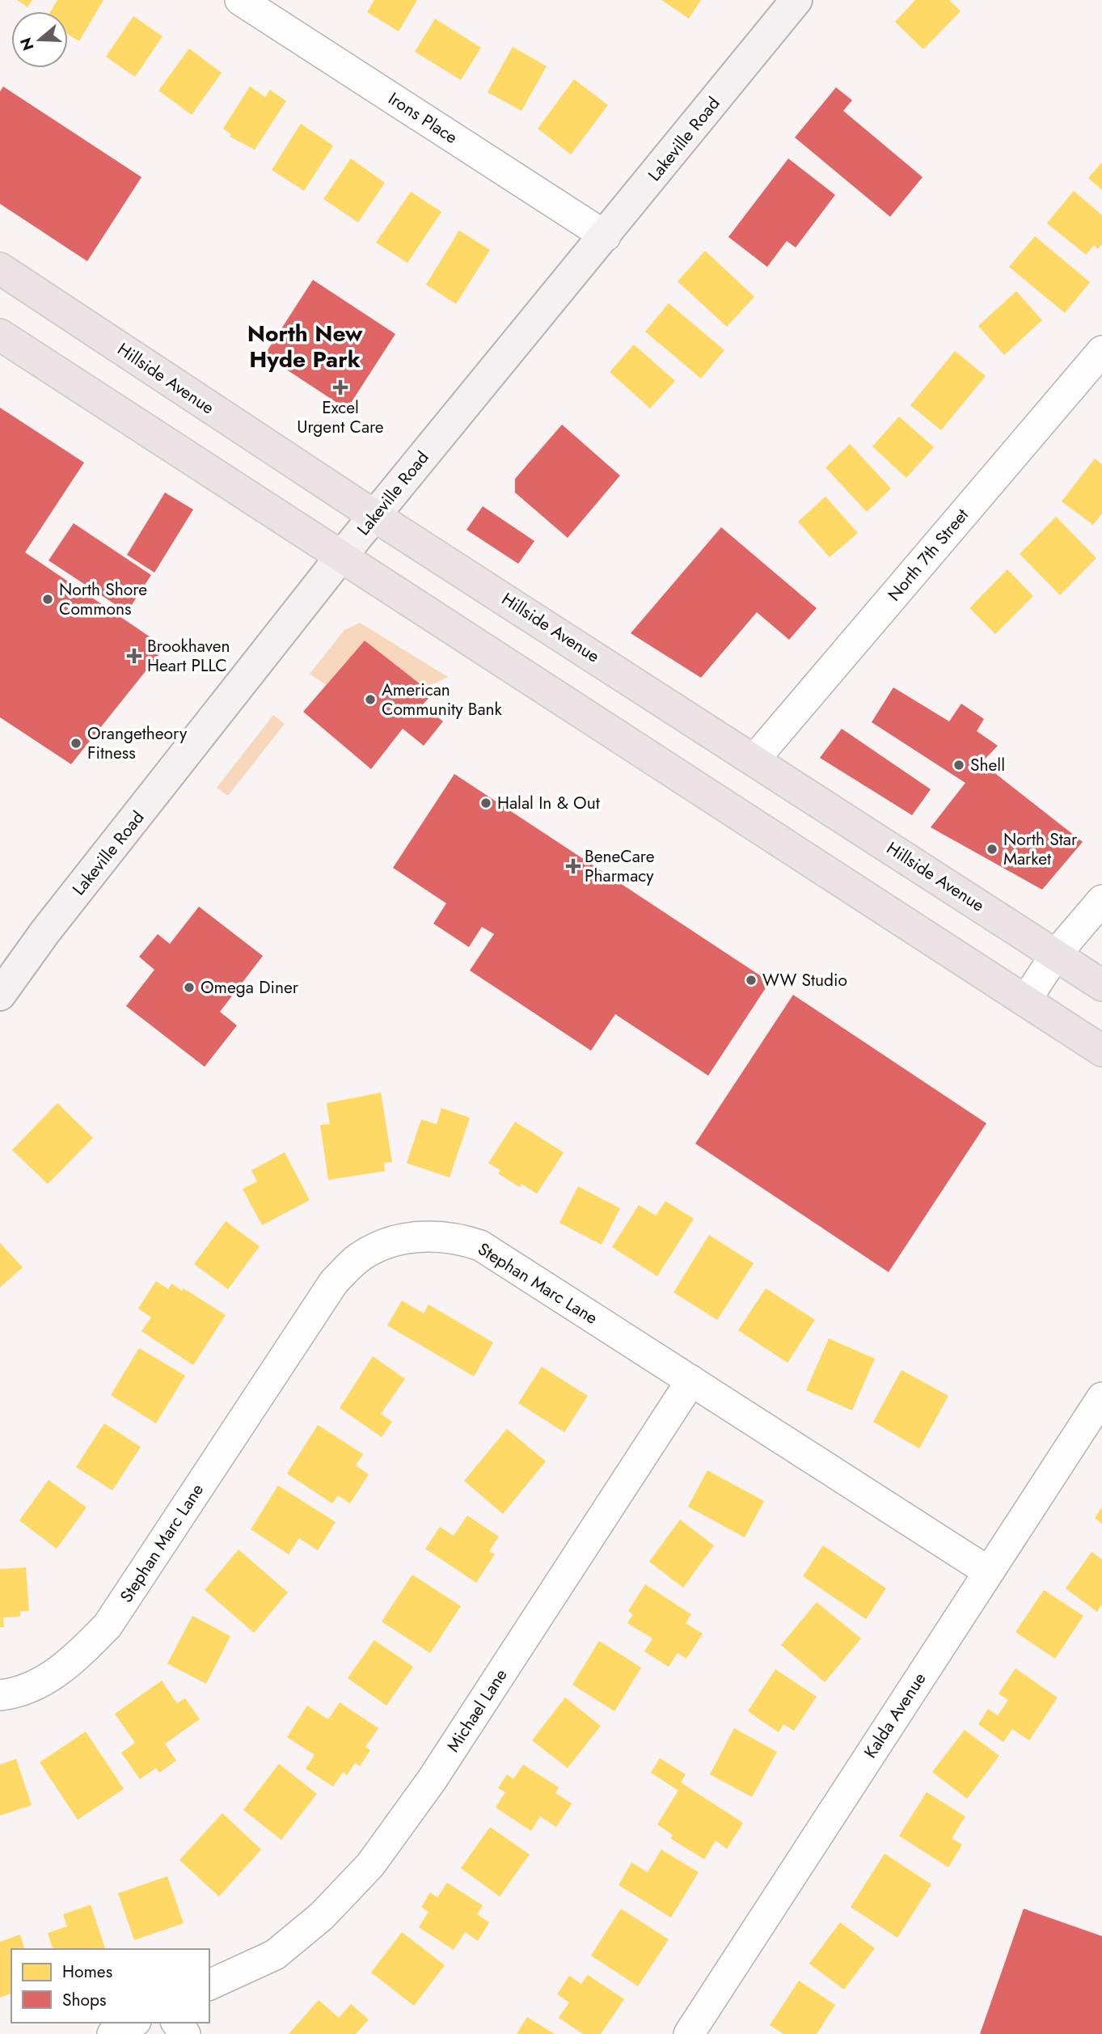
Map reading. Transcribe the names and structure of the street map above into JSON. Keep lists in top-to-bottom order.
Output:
{
  "streets": {
    "main road": ["Lakeville Road", "Hillside Avenue"],
    "street": [
      "Irons Place",
      "North 7th Street",
      "Stephan Marc Lane",
      "Michael Lane",
      "Kalda Avenue"
    ]
  },
  "crossings": [
    ["Irons Place", "Lakeville Road"],
    ["Lakeville Road", "Hillside Avenue"],
    ["Hillside Avenue", "North 7th Street"],
    ["Stephan Marc Lane", "Michael Lane"],
    ["Stephan Marc Lane", "Kalda Avenue"]
  ],
  "districts": ["North New Hyde Park"],
  "places": {
    "health": ["Excel Urgent Care", "Brookhaven Heart PLLC", "BeneCare Pharmacy"],
    "other": [
      "North Shore Commons",
      "American Community Bank",
      "Orangetheory Fitness",
      "Shell",
      "Halal In & Out",
      "North Star Market",
      "WW Studio",
      "Omega Diner"
    ]
  },
  "legend": ["Homes", "Shops"],
  "north": "left"
}
